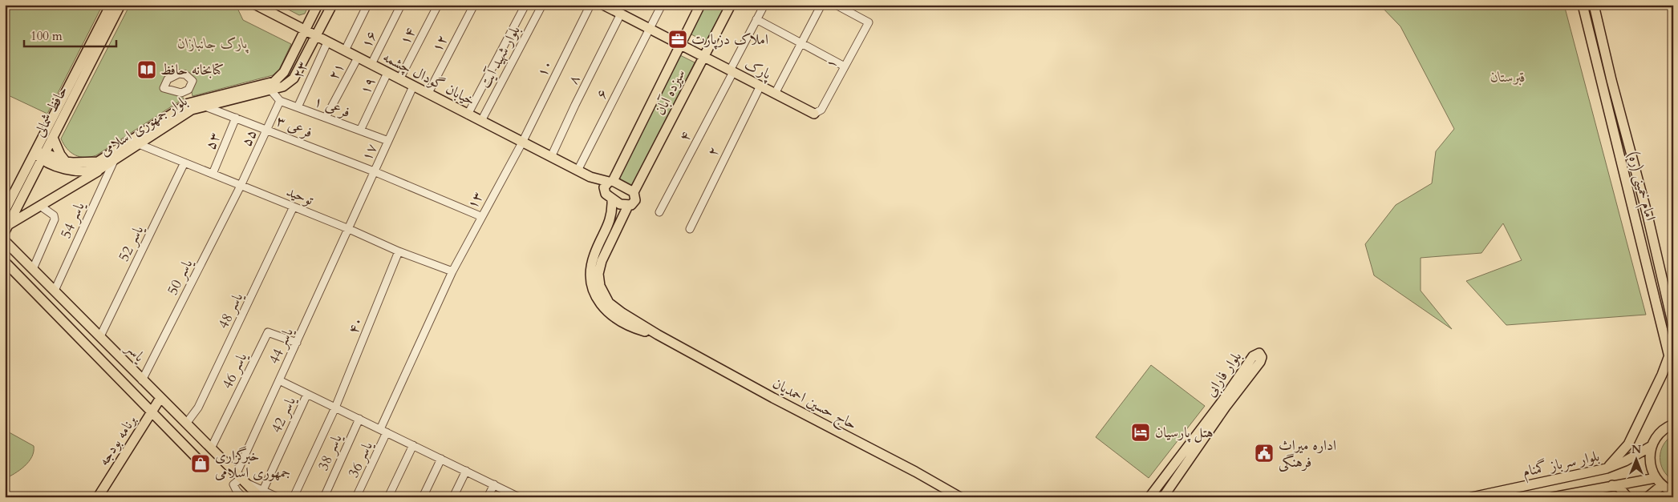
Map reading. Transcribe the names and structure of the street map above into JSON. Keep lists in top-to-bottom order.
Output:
{
  "streets": {
    "main road": [
      "پارک",
      "خیابان گودال چشمه",
      "سیزده آبان",
      "حافظ شمالی",
      "بلوار جمهوری اسلامی",
      "امام خمینی (ره)",
      "یاسر",
      "بلوار فارابی",
      "حاج حسین احمدیان",
      "برنامه بودجه",
      "بلوار سرباز گمنام"
    ],
    "street": [
      "۱۴",
      "۱۶",
      "۱۲",
      "بلوار شهید آیت",
      "۱",
      "۱۰",
      "۲۳",
      "۲۱",
      "۸",
      "۱۹",
      "۶",
      "فرعی ۱",
      "فرعی ۳",
      "۴",
      "۵۵",
      "۵۳",
      "۲",
      "۱۷",
      "توحید",
      "۱۳",
      "یاسر 54",
      "یاسر 52",
      "یاسر 50",
      "یاسر 48",
      "۴۰",
      "یاسر 44",
      "یاسر 46",
      "یاسر 42",
      "یاسر 38",
      "یاسر 36"
    ]
  },
  "crossings": [
    ["۱۴", "خیابان گودال چشمه"],
    ["۱۶", "خیابان گودال چشمه"],
    ["۱۲", "خیابان گودال چشمه"],
    ["بلوار شهید آیت", "خیابان گودال چشمه"],
    ["۱", "پارک"],
    ["۱۰", "خیابان گودال چشمه"],
    ["۱۰", "۱۳"],
    ["پارک", "۸"],
    ["پارک", "سیزده آبان"],
    ["پارک", "۶"],
    ["پارک", "۴"],
    ["پارک", "۲"],
    ["۲۳", "خیابان گودال چشمه"],
    ["۲۳", "فرعی ۱"],
    ["۲۱", "خیابان گودال چشمه"],
    ["۲۱", "فرعی ۱"],
    ["خیابان گودال چشمه", "۸"],
    ["خیابان گودال چشمه", "۱۹"],
    ["خیابان گودال چشمه", "۶"],
    ["خیابان گودال چشمه", "بلوار جمهوری اسلامی"],
    ["خیابان گودال چشمه", "۱۷"],
    ["خیابان گودال چشمه", "۱۳"],
    ["۱۹", "فرعی ۱"],
    ["سیزده آبان", "حاج حسین احمدیان"],
    ["فرعی ۱", "۵۵"],
    ["فرعی ۱", "۱۷"],
    ["حافظ شمالی", "بلوار جمهوری اسلامی"],
    ["بلوار جمهوری اسلامی", "فرعی ۳"],
    ["بلوار جمهوری اسلامی", "توحید"],
    ["بلوار جمهوری اسلامی", "یاسر 54"],
    ["فرعی ۳", "۵۵"],
    ["فرعی ۳", "۵۳"],
    ["فرعی ۳", "۱۷"],
    ["فرعی ۳", "۱۳"],
    ["۵۵", "توحید"],
    ["۵۵", "یاسر 50"],
    ["۵۳", "توحید"],
    ["۱۷", "توحید"],
    ["۱۷", "یاسر 44"],
    ["توحید", "۱۳"],
    ["توحید", "یاسر 52"],
    ["توحید", "یاسر 50"],
    ["توحید", "یاسر 48"],
    ["توحید", "۴۰"],
    ["توحید", "یاسر 44"],
    ["۱۳", "یاسر 36"],
    ["یاسر 54", "یاسر"],
    ["یاسر 52", "یاسر"],
    ["یاسر 50", "یاسر"],
    ["یاسر 48", "یاسر"],
    ["یاسر 44", "یاسر"],
    ["یاسر 44", "یاسر 46"],
    ["یاسر", "یاسر 46"],
    ["یاسر", "یاسر 42"],
    ["یاسر", "برنامه بودجه"]
  ],
  "parks": ["پارک جانبازان", "قبرستان"],
  "places": {
    "office": ["املاک دزپارت"],
    "library": ["کتابخانه حافظ"],
    "hotel": ["هتل پارسیان"],
    "public building": ["اداره میراث فرهنگی"],
    "shop": ["خبرگزاری جمهوری اسلامی"]
  },
  "scale_bar": "100 m",
  "north": "top"
}
